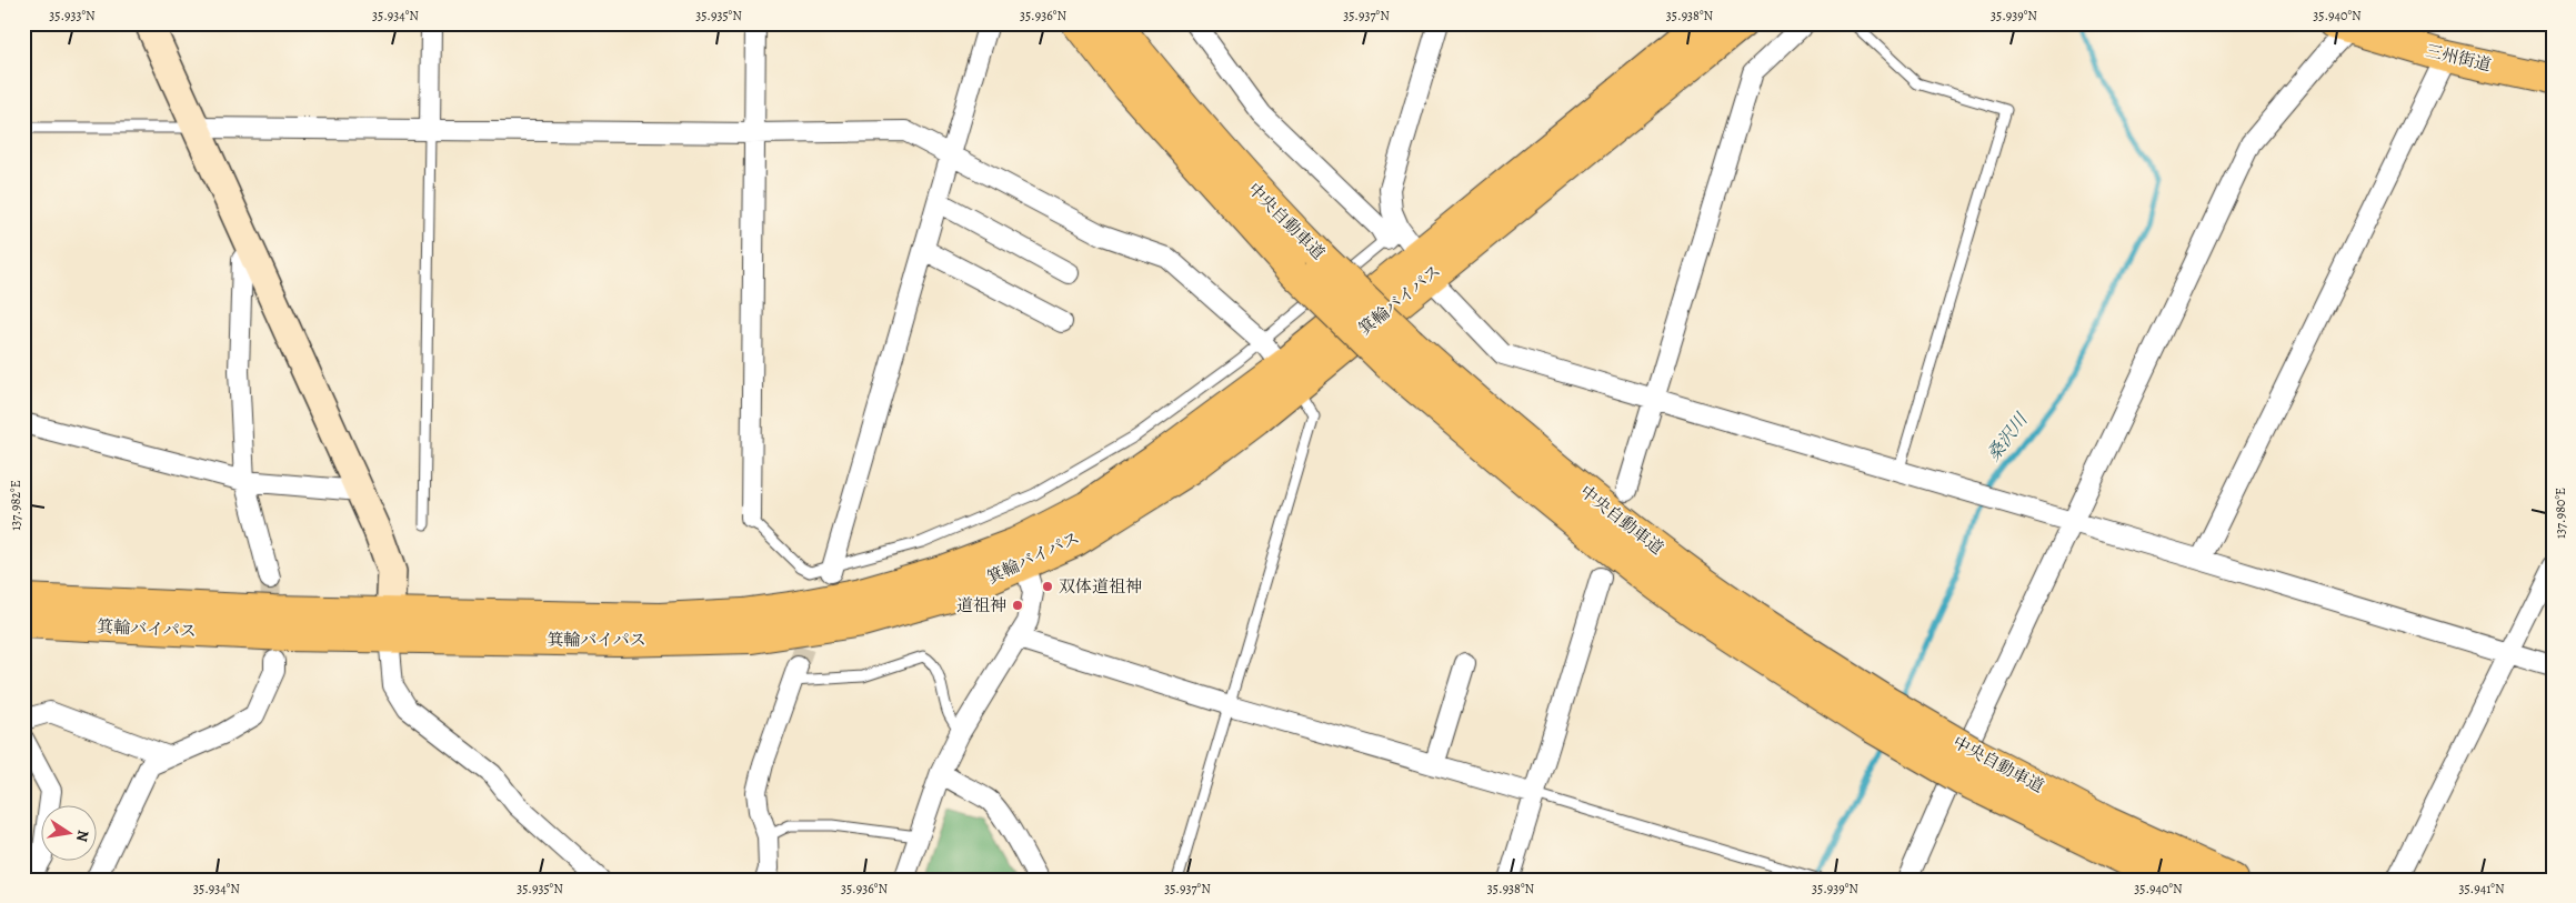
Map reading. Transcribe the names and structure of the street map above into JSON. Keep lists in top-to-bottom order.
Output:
{
  "streets": {
    "highway": ["三州街道", "中央自動車道", "箕輪バイパス"]
  },
  "water": ["桑沢川"],
  "places": ["双体道祖神", "道祖神"],
  "north": "right",
  "coordinates": [
    "35.933°N",
    "35.934°N",
    "35.935°N",
    "35.936°N",
    "35.937°N",
    "35.938°N",
    "35.939°N",
    "35.940°N",
    "137.982°E",
    "137.980°E",
    "35.941°N"
  ]
}
